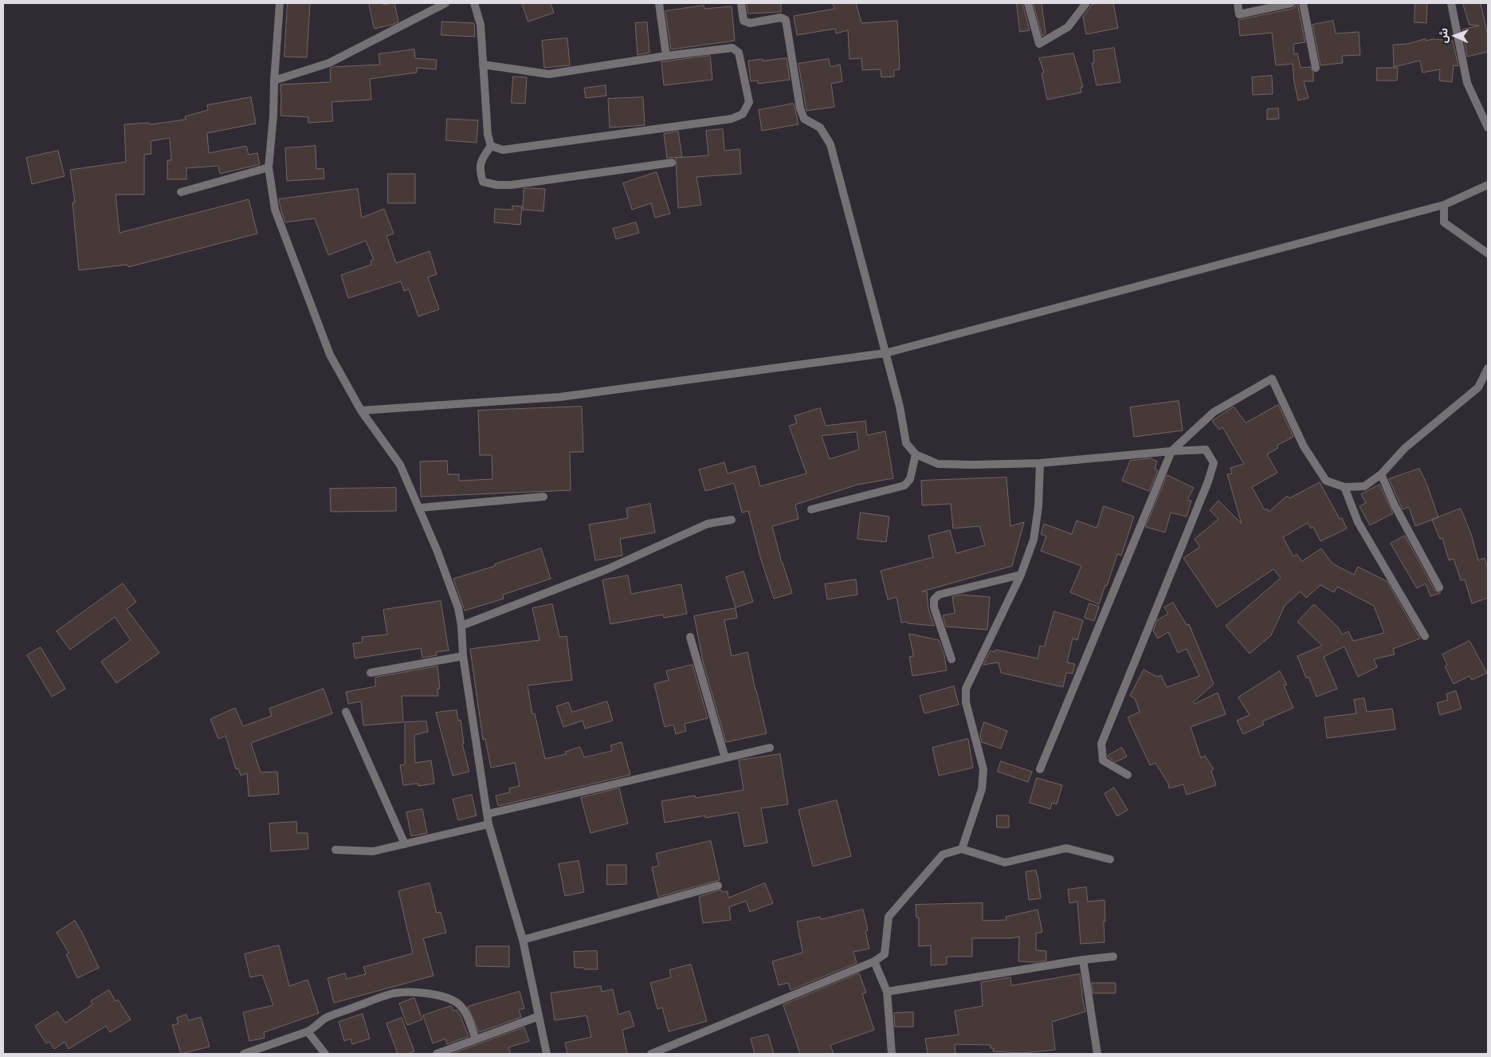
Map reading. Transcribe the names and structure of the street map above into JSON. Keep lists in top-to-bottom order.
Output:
{
  "north": "left"
}
